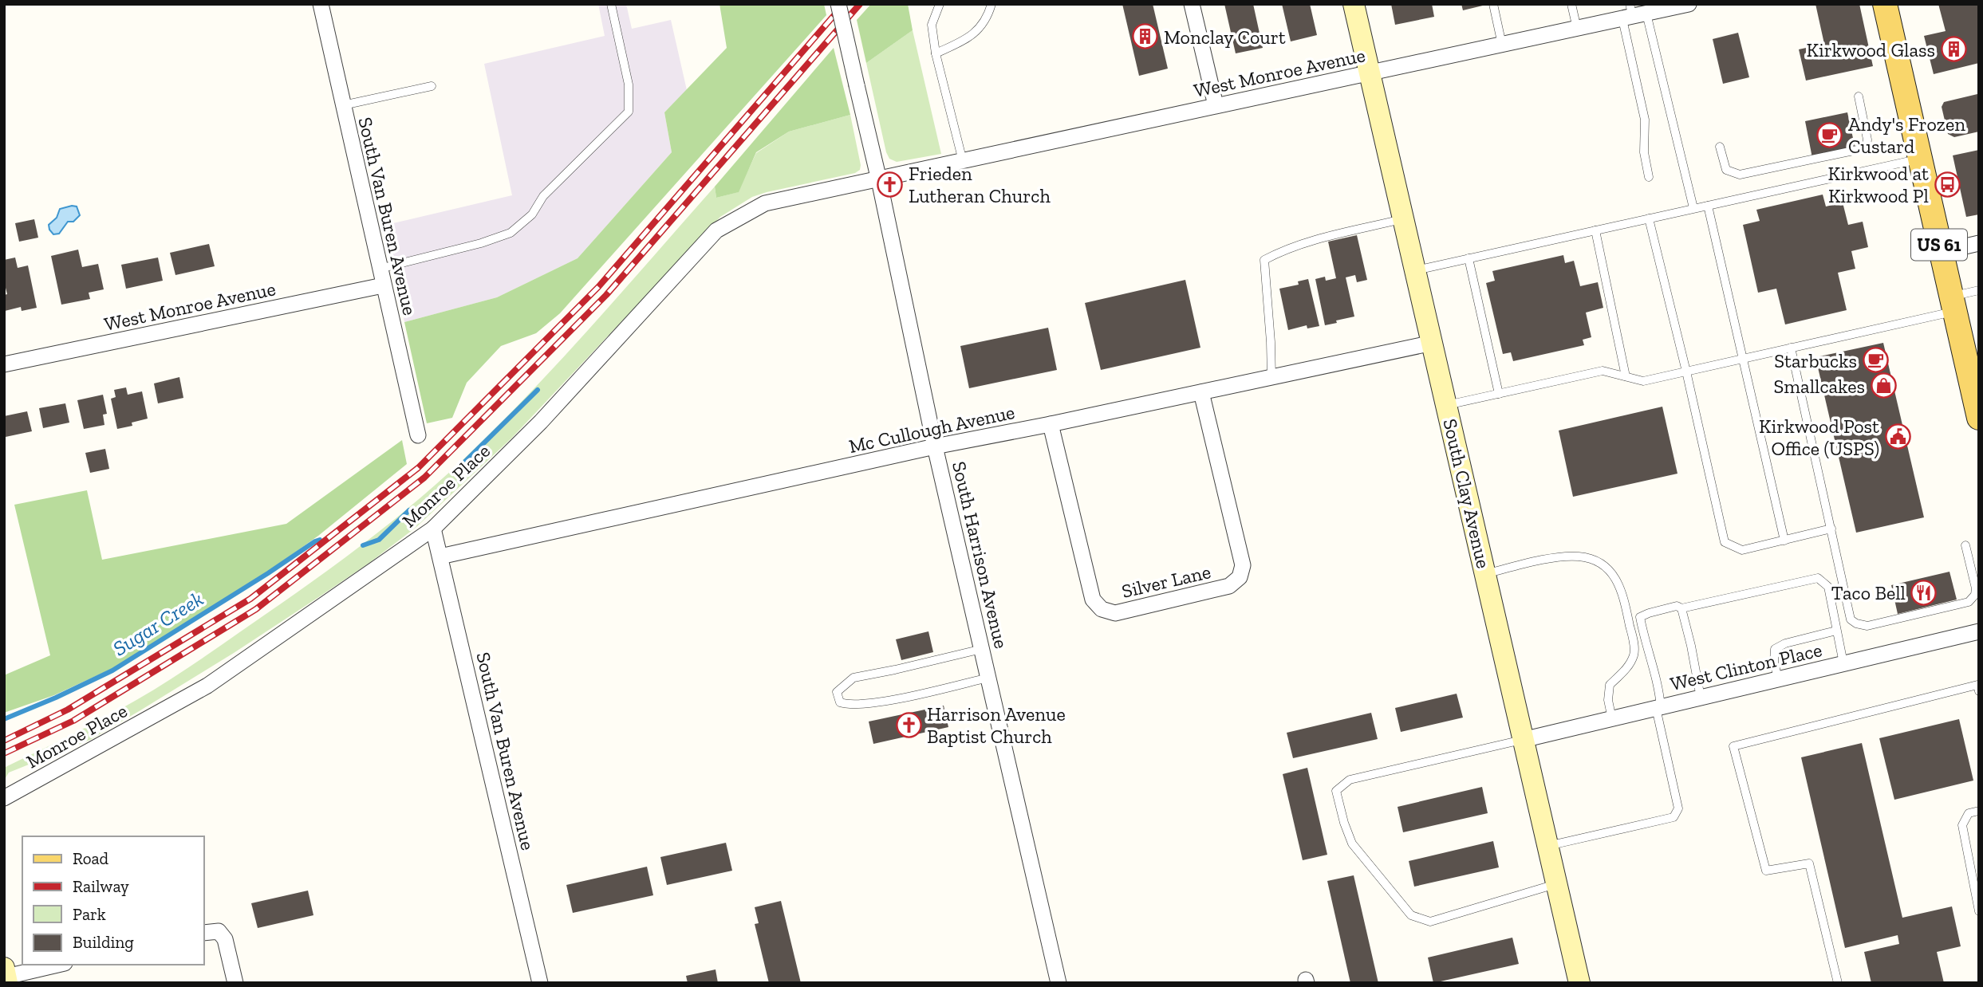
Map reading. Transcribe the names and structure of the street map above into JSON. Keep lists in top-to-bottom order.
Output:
{
  "streets": {
    "main road": ["US 61"],
    "street": [
      "West Monroe Avenue",
      "South Van Buren Avenue",
      "Mc Cullough Avenue",
      "Monroe Place",
      "South Clay Avenue",
      "South Harrison Avenue",
      "Silver Lane",
      "West Clinton Place"
    ]
  },
  "crossings": [
    ["West Monroe Avenue", "South Van Buren Avenue"],
    ["West Monroe Avenue", "Monroe Place"],
    ["West Monroe Avenue", "South Clay Avenue"],
    ["West Monroe Avenue", "South Harrison Avenue"],
    ["South Van Buren Avenue", "Mc Cullough Avenue"],
    ["South Van Buren Avenue", "Monroe Place"],
    ["Mc Cullough Avenue", "South Clay Avenue"],
    ["Mc Cullough Avenue", "South Harrison Avenue"],
    ["Mc Cullough Avenue", "Silver Lane"],
    ["Monroe Place", "South Harrison Avenue"],
    ["South Clay Avenue", "West Clinton Place"]
  ],
  "water": ["Sugar Creek"],
  "places": {
    "building": ["Monclay Court", "Kirkwood Glass"],
    "cafe": ["Andy's Frozen Custard", "Starbucks"],
    "church": ["Frieden Lutheran Church", "Harrison Avenue Baptist Church"],
    "bus stop": ["Kirkwood at Kirkwood Pl"],
    "shop": ["Smallcakes"],
    "public building": ["Kirkwood Post Office (USPS)"],
    "restaurant": ["Taco Bell"]
  },
  "legend": [
    "Road",
    "Railway",
    "Park",
    "Building"
  ]
}
